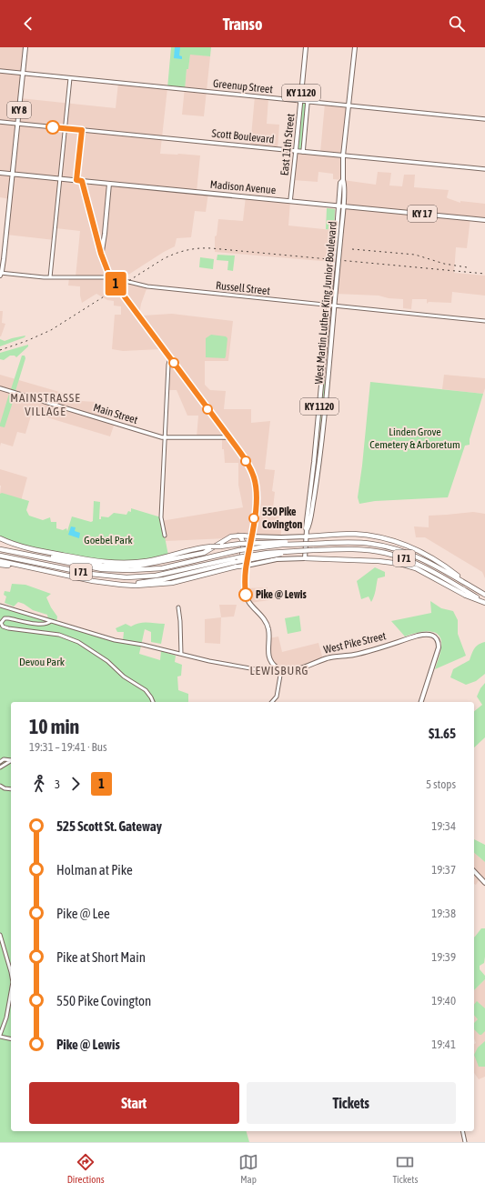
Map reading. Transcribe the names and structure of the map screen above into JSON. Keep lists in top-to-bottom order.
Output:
{
  "streets": {
    "highway": ["I 71"],
    "main road": [
      "Greenup Street",
      "KY 1120",
      "KY 8",
      "Scott Boulevard",
      "East 11th Street",
      "Madison Avenue",
      "KY 17",
      "West Martin Luther King Junior Boulevard",
      "Main Street",
      "West Pike Street"
    ],
    "street": ["Russell Street"]
  },
  "crossings": [
    ["Greenup Street", "KY 8"],
    ["Greenup Street", "East 11th Street"],
    ["KY 1120", "Scott Boulevard"],
    ["KY 1120", "Madison Avenue"],
    ["KY 1120", "West Martin Luther King Junior Boulevard"],
    ["KY 8", "Scott Boulevard"],
    ["KY 8", "Madison Avenue"],
    ["KY 8", "Russell Street"],
    ["Scott Boulevard", "East 11th Street"],
    ["East 11th Street", "Madison Avenue"],
    ["Madison Avenue", "West Martin Luther King Junior Boulevard"],
    ["Russell Street", "West Martin Luther King Junior Boulevard"]
  ],
  "districts": ["MAINSTRASSE VILLAGE", "LEWISBURG"],
  "parks": ["Linden Grove Cemetery & Arboretum", "Goebel Park", "Devou Park"],
  "places": ["550 Pike Covington", "Pike @ Lewis"],
  "lines": ["bus line 1"],
  "page": {
    "header": "Transo",
    "on_map": "1",
    "heading": ["10 min", "19:31 – 19:41 · Bus", "$1.65"],
    "legs": ["3", "1", "5 stops"],
    "list": [
      {
        "name": "525 Scott St. Gateway",
        "value": "19:34"
      },
      {
        "name": "Holman at Pike",
        "value": "19:37"
      },
      {
        "name": "Pike @ Lee",
        "value": "19:38"
      },
      {
        "name": "Pike at Short Main",
        "value": "19:39"
      },
      {
        "name": "550 Pike Covington",
        "value": "19:40"
      },
      {
        "name": "Pike @ Lewis",
        "value": "19:41"
      }
    ],
    "buttons": ["Start", "Tickets"],
    "tabs": ["Directions", "Map", "Tickets"]
  }
}
